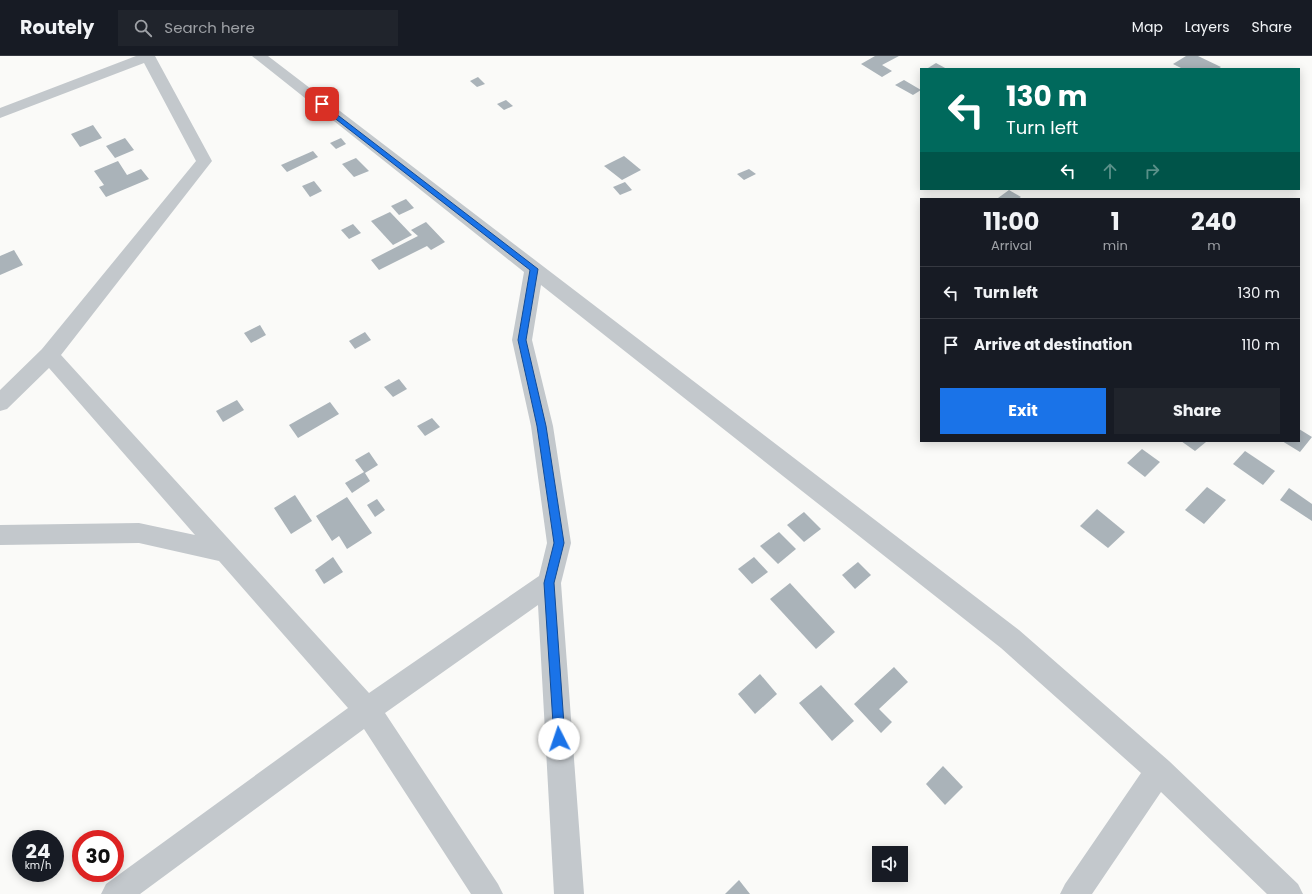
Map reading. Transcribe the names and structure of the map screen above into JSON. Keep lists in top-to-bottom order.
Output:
{
  "page": {
    "header": "Routely",
    "search": "Search here",
    "nav": ["Map", "Layers", "Share"],
    "turn": ["130 m", "Turn left"],
    "eta": [
      "11:00",
      "Arrival",
      "1",
      "min",
      "240",
      "m"
    ],
    "list": [
      {
        "name": "Turn left",
        "value": "130 m"
      },
      {
        "name": "Arrive at destination",
        "value": "110 m"
      }
    ],
    "buttons": ["Exit", "Share"],
    "speed": "24 km/h",
    "limit": "30"
  }
}
